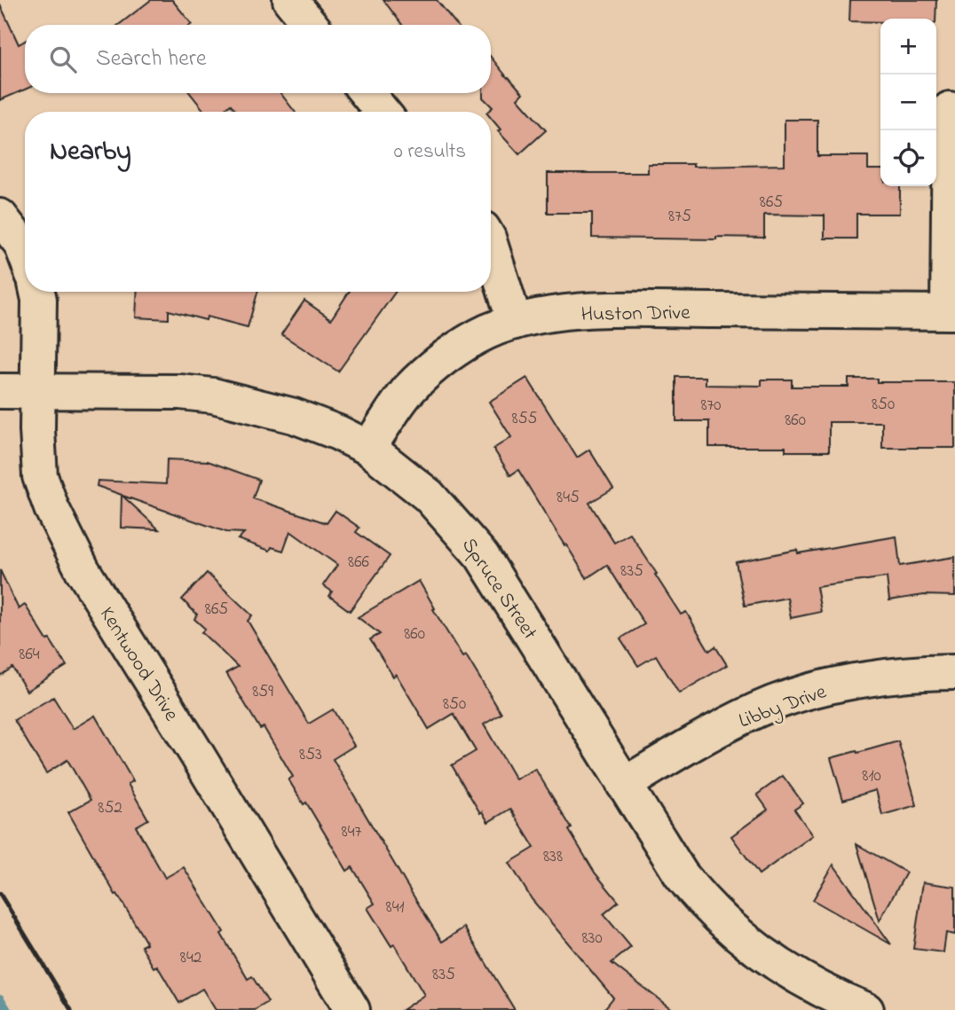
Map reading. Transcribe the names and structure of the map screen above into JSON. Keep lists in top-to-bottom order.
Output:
{
  "streets": {
    "street": [
      "Huston Drive",
      "Spruce Street",
      "Kentwood Drive",
      "Libby Drive"
    ]
  },
  "crossings": [
    ["Huston Drive", "Spruce Street"],
    ["Spruce Street", "Kentwood Drive"],
    ["Spruce Street", "Libby Drive"]
  ],
  "house_numbers": [
    "865",
    "875",
    "850",
    "870",
    "855",
    "860",
    "845",
    "866",
    "835",
    "865",
    "860",
    "864",
    "859",
    "850",
    "853",
    "810",
    "852",
    "847",
    "838",
    "841",
    "830",
    "842",
    "835"
  ],
  "page": {
    "map_buttons": ["+", "−"],
    "search": "Search here",
    "heading": ["Nearby", "0 results"]
  }
}
